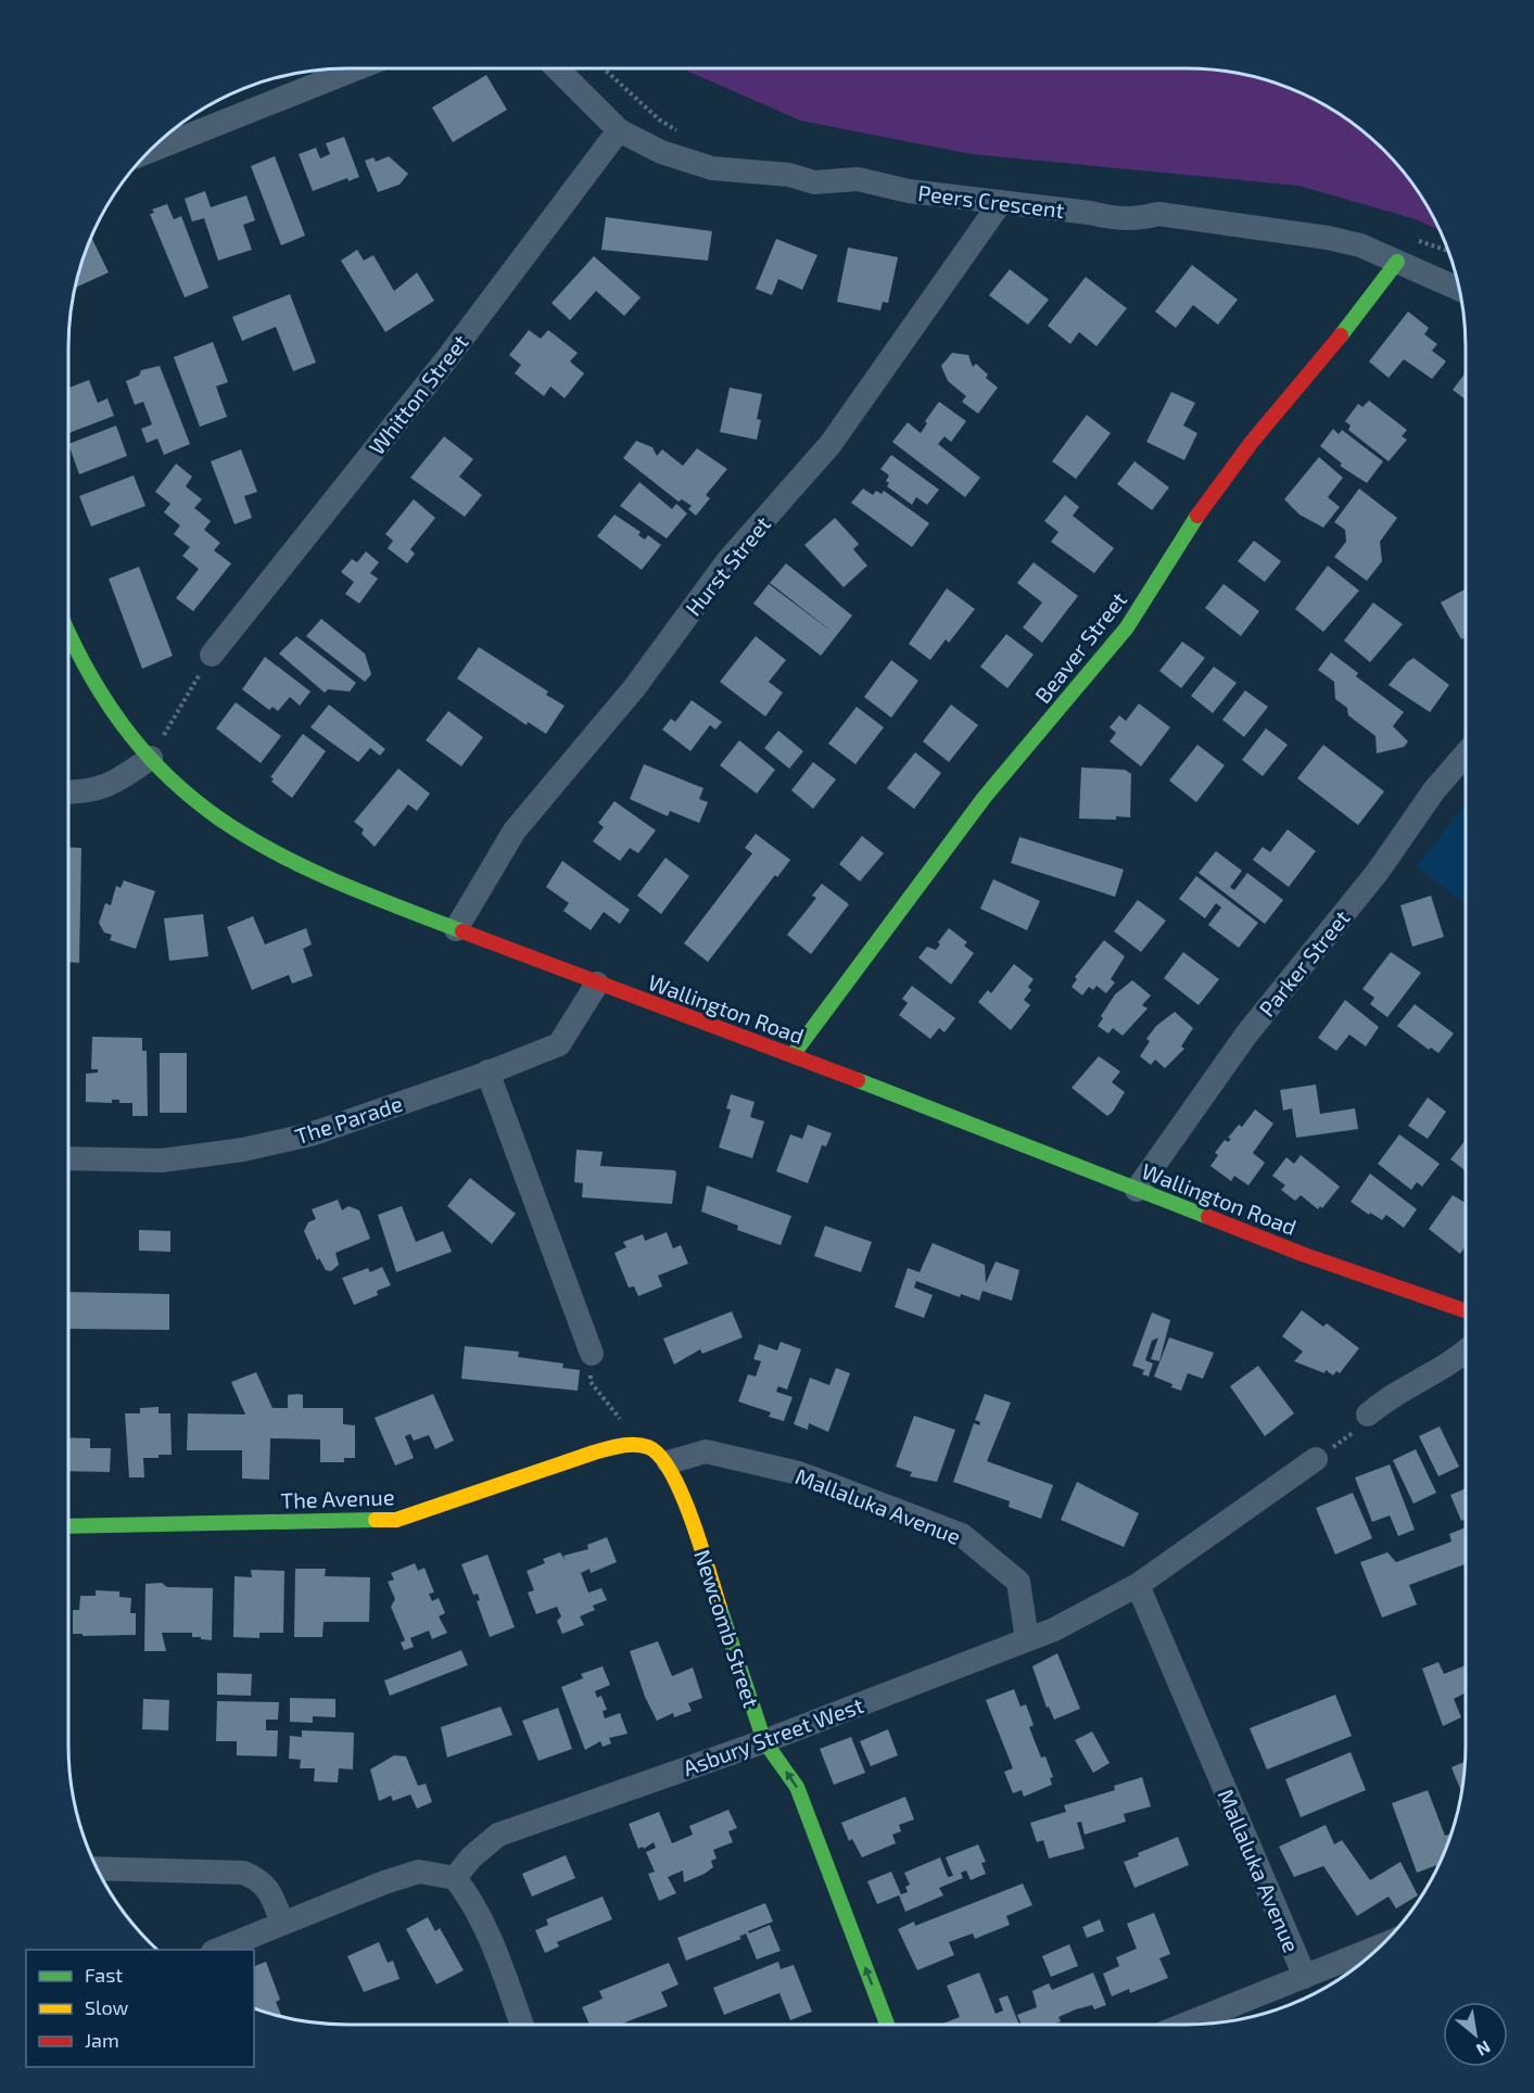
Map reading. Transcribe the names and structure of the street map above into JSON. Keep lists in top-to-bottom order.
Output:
{
  "streets": {
    "street": [
      "Peers Crescent",
      "Whitton Street",
      "Hurst Street",
      "Beaver Street",
      "Parker Street",
      "Wallington Road",
      "The Parade",
      "The Avenue",
      "Mallaluka Avenue",
      "Newcomb Street",
      "Asbury Street West"
    ]
  },
  "crossings": [
    ["Peers Crescent", "Whitton Street"],
    ["Peers Crescent", "Hurst Street"],
    ["Peers Crescent", "Beaver Street"],
    ["Hurst Street", "Wallington Road"],
    ["Beaver Street", "Wallington Road"],
    ["Parker Street", "Wallington Road"],
    ["Wallington Road", "The Parade"],
    ["The Avenue", "Newcomb Street"],
    ["Mallaluka Avenue", "Newcomb Street"],
    ["Mallaluka Avenue", "Asbury Street West"],
    ["Newcomb Street", "Asbury Street West"]
  ],
  "one_way": ["Newcomb Street"],
  "legend": ["Fast", "Slow", "Jam"],
  "north": "bottom right"
}
